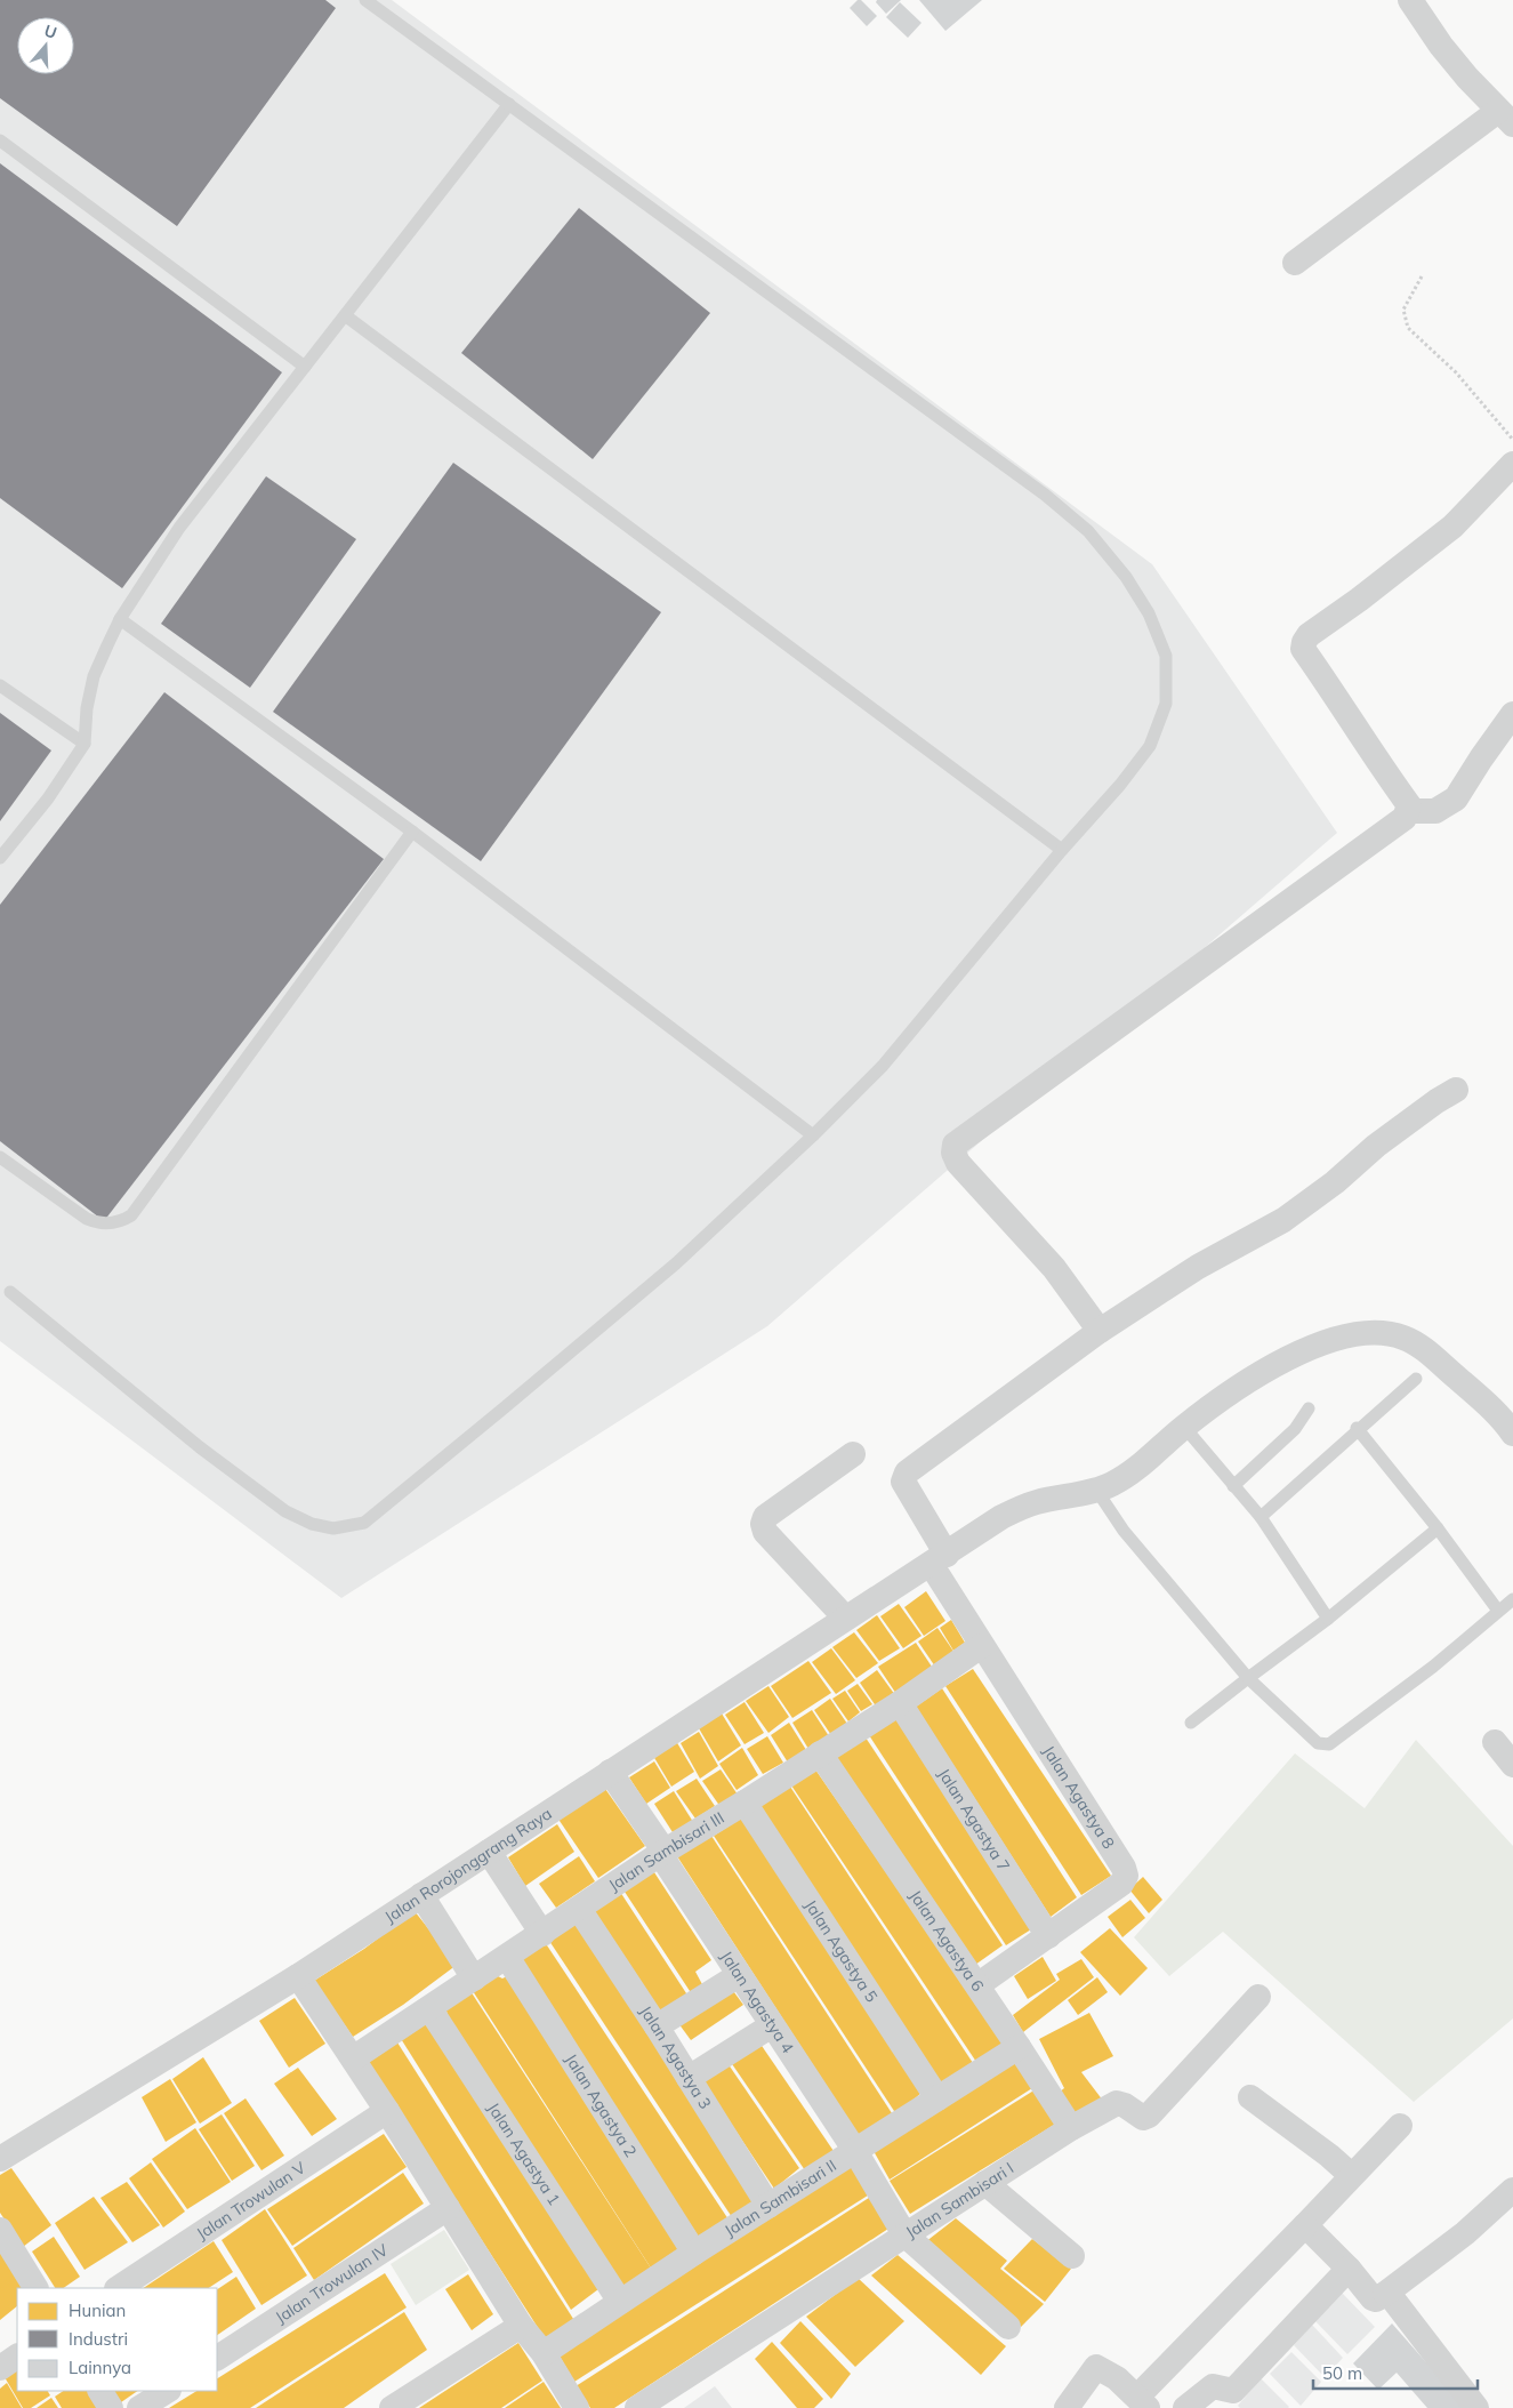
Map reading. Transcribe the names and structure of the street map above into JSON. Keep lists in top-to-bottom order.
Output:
{
  "streets": {
    "street": [
      "Jalan Agastya 8",
      "Jalan Agastya 7",
      "Jalan Sambisari III",
      "Jalan Rorojonggrang Raya",
      "Jalan Agastya 6",
      "Jalan Agastya 5",
      "Jalan Agastya 4",
      "Jalan Agastya 3",
      "Jalan Agastya 2",
      "Jalan Agastya 1",
      "Jalan Sambisari II",
      "Jalan Trowulan V",
      "Jalan Sambisari I",
      "Jalan Trowulan IV"
    ]
  },
  "crossings": [
    ["Jalan Agastya 8", "Jalan Agastya 7"],
    ["Jalan Agastya 8", "Jalan Sambisari III"],
    ["Jalan Agastya 8", "Jalan Rorojonggrang Raya"],
    ["Jalan Agastya 8", "Jalan Agastya 6"],
    ["Jalan Agastya 7", "Jalan Sambisari III"],
    ["Jalan Sambisari III", "Jalan Agastya 6"],
    ["Jalan Sambisari III", "Jalan Agastya 5"],
    ["Jalan Sambisari III", "Jalan Agastya 4"],
    ["Jalan Sambisari III", "Jalan Agastya 3"],
    ["Jalan Sambisari III", "Jalan Agastya 2"],
    ["Jalan Sambisari III", "Jalan Agastya 1"],
    ["Jalan Rorojonggrang Raya", "Jalan Agastya 4"],
    ["Jalan Agastya 6", "Jalan Sambisari II"],
    ["Jalan Agastya 6", "Jalan Sambisari I"],
    ["Jalan Agastya 5", "Jalan Sambisari II"],
    ["Jalan Agastya 4", "Jalan Sambisari II"],
    ["Jalan Agastya 4", "Jalan Sambisari I"],
    ["Jalan Agastya 3", "Jalan Sambisari II"],
    ["Jalan Agastya 2", "Jalan Sambisari II"],
    ["Jalan Agastya 1", "Jalan Sambisari II"]
  ],
  "legend": ["Hunian", "Industri", "Lainnya"],
  "scale_bar": "50 m",
  "north": "top"
}
